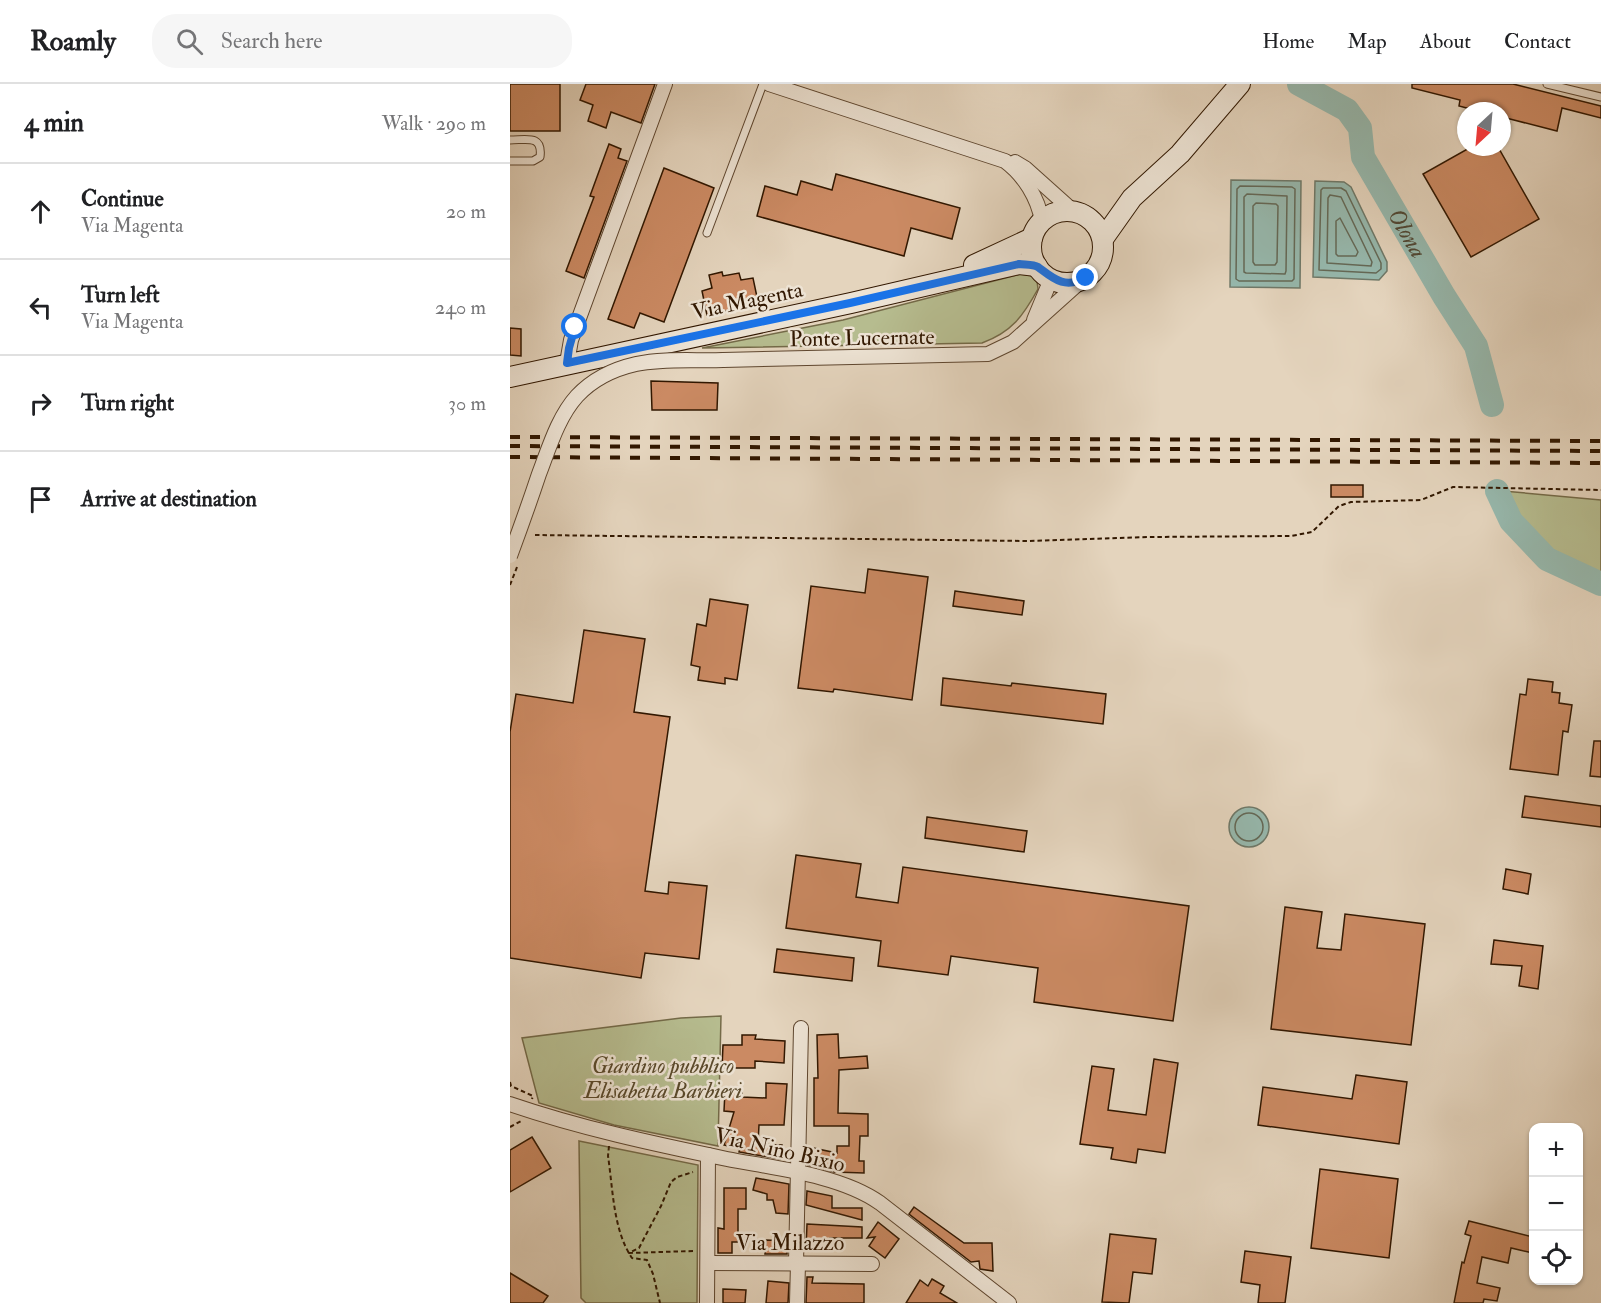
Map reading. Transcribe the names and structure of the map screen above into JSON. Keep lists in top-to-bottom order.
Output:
{
  "streets": {
    "street": [
      "Via Magenta",
      "Ponte Lucernate",
      "Via Nino Bixio",
      "Via Milazzo"
    ]
  },
  "crossings": [
    ["Via Magenta", "Ponte Lucernate"]
  ],
  "water": ["Olona"],
  "parks": ["Giardino pubblico Elisabetta Barbieri"],
  "north": "bottom left",
  "page": {
    "header": "Roamly",
    "search": "Search here",
    "nav": [
      "Home",
      "Map",
      "About",
      "Contact"
    ],
    "heading": ["4 min", "Walk · 290 m"],
    "list": [
      ["Continue", "Via Magenta", "20 m"],
      ["Turn left", "Via Magenta", "240 m"],
      ["Turn right", "30 m"],
      "Arrive at destination"
    ],
    "map_buttons": ["+", "−"]
  }
}
